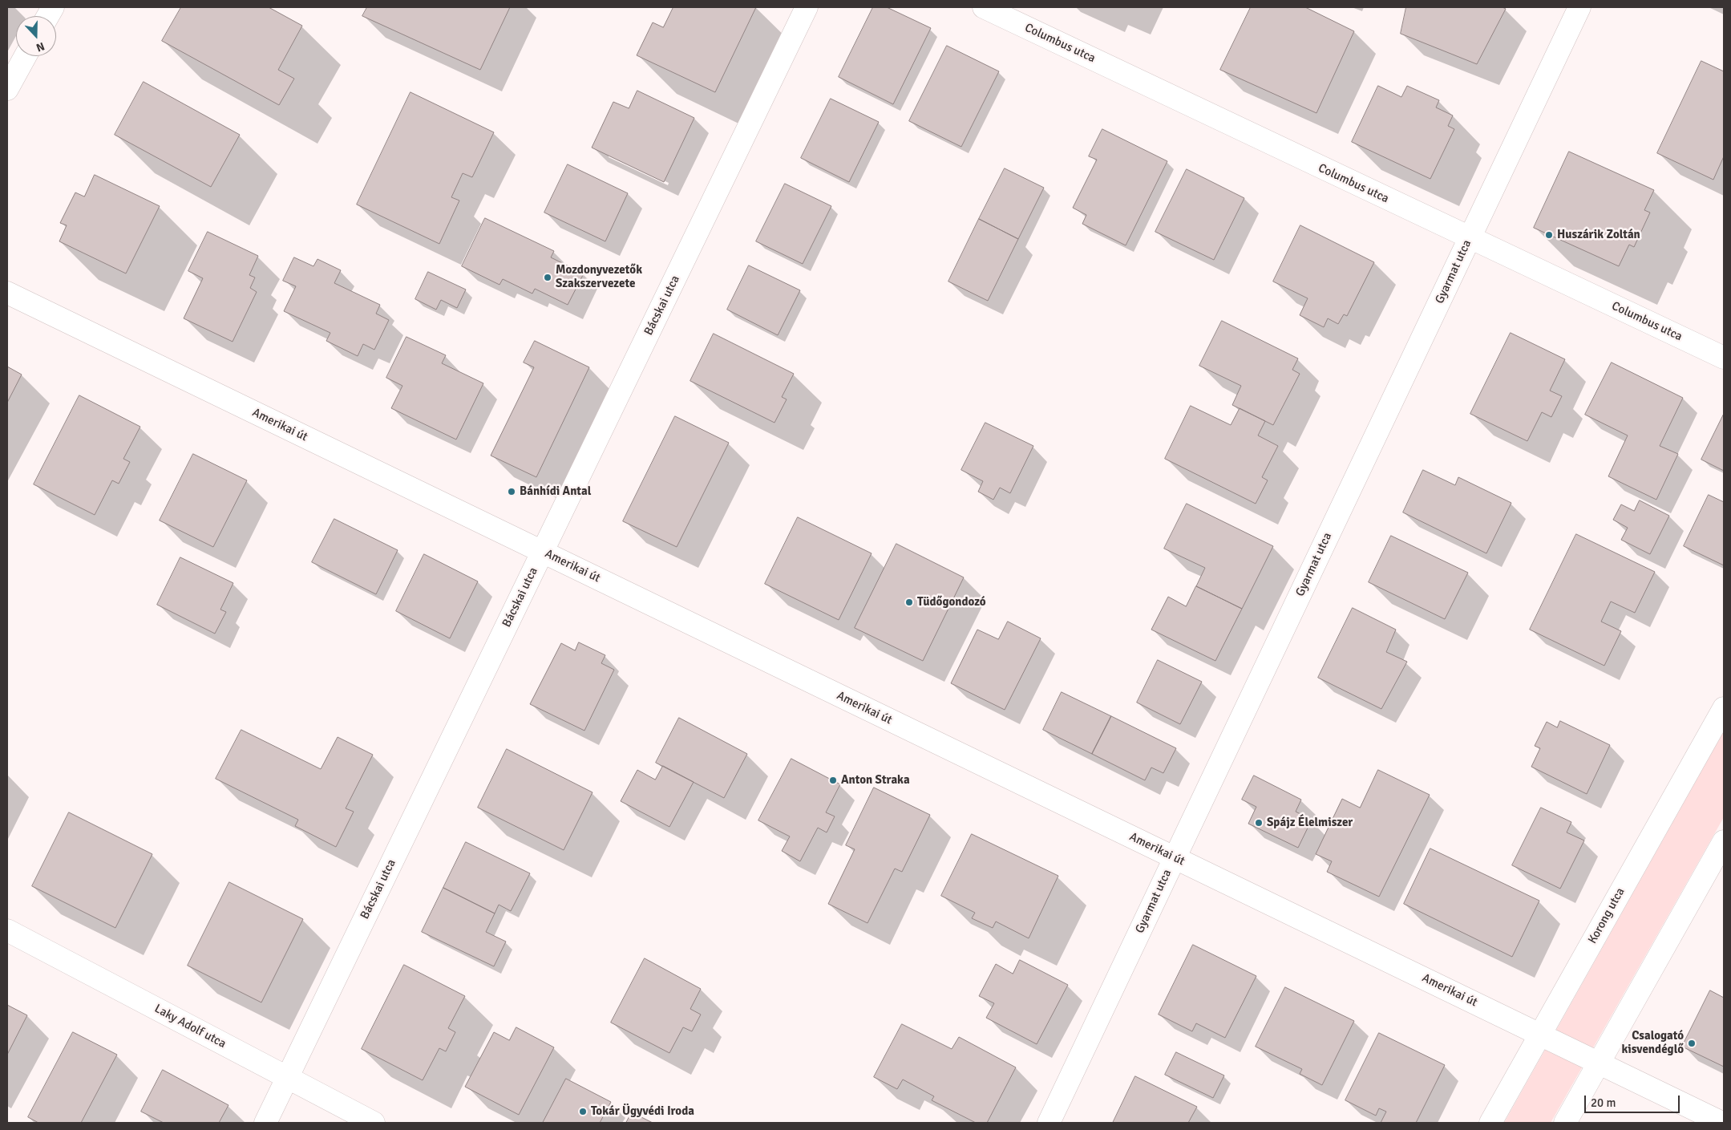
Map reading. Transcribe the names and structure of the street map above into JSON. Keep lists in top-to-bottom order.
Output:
{
  "streets": {
    "street": [
      "Columbus utca",
      "Gyarmat utca",
      "Bácskai utca",
      "Amerikai út",
      "Korong utca",
      "Laky Adolf utca"
    ]
  },
  "crossings": [
    ["Columbus utca", "Gyarmat utca"],
    ["Gyarmat utca", "Amerikai út"],
    ["Bácskai utca", "Amerikai út"],
    ["Bácskai utca", "Laky Adolf utca"],
    ["Amerikai út", "Korong utca"]
  ],
  "places": [
    "Huszárik Zoltán",
    "Mozdonyvezetők Szakszervezete",
    "Bánhídi Antal",
    "Tüdőgondozó",
    "Anton Straka",
    "Spájz Élelmiszer",
    "Csalogató kisvendéglő",
    "Tokár Ügyvédi Iroda"
  ],
  "scale_bar": "20 m",
  "north": "bottom"
}
